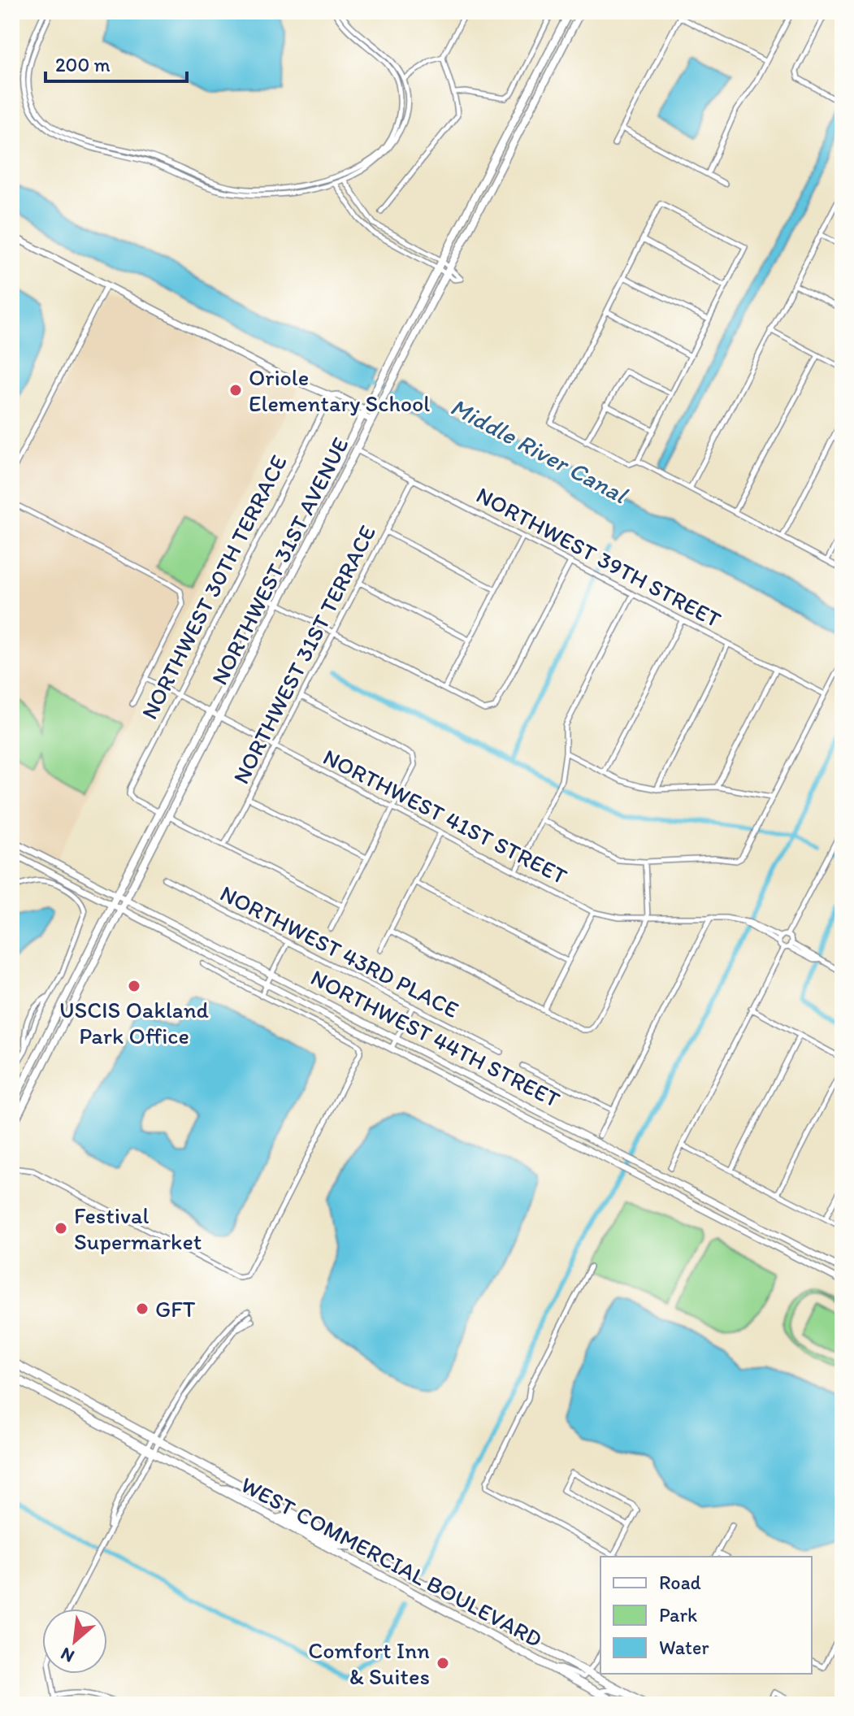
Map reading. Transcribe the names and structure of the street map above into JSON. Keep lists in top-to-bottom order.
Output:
{
  "streets": {
    "highway": ["WEST COMMERCIAL BOULEVARD"],
    "main road": ["NORTHWEST 31ST AVENUE"],
    "street": [
      "NORTHWEST 39TH STREET",
      "NORTHWEST 30TH TERRACE",
      "NORTHWEST 31ST TERRACE",
      "NORTHWEST 41ST STREET",
      "NORTHWEST 43RD PLACE",
      "NORTHWEST 44TH STREET"
    ]
  },
  "crossings": [
    ["NORTHWEST 39TH STREET", "NORTHWEST 31ST AVENUE"],
    ["NORTHWEST 39TH STREET", "NORTHWEST 31ST TERRACE"],
    ["NORTHWEST 31ST AVENUE", "NORTHWEST 30TH TERRACE"],
    ["NORTHWEST 31ST AVENUE", "NORTHWEST 41ST STREET"],
    ["NORTHWEST 31ST AVENUE", "NORTHWEST 44TH STREET"],
    ["NORTHWEST 30TH TERRACE", "NORTHWEST 41ST STREET"],
    ["NORTHWEST 31ST TERRACE", "NORTHWEST 41ST STREET"]
  ],
  "water": ["Middle River Canal"],
  "places": [
    "Oriole Elementary School",
    "USCIS Oakland Park Office",
    "Festival Supermarket",
    "GFT",
    "Comfort Inn & Suites"
  ],
  "legend": ["Road", "Park", "Water"],
  "scale_bar": "200 m",
  "north": "bottom left"
}
